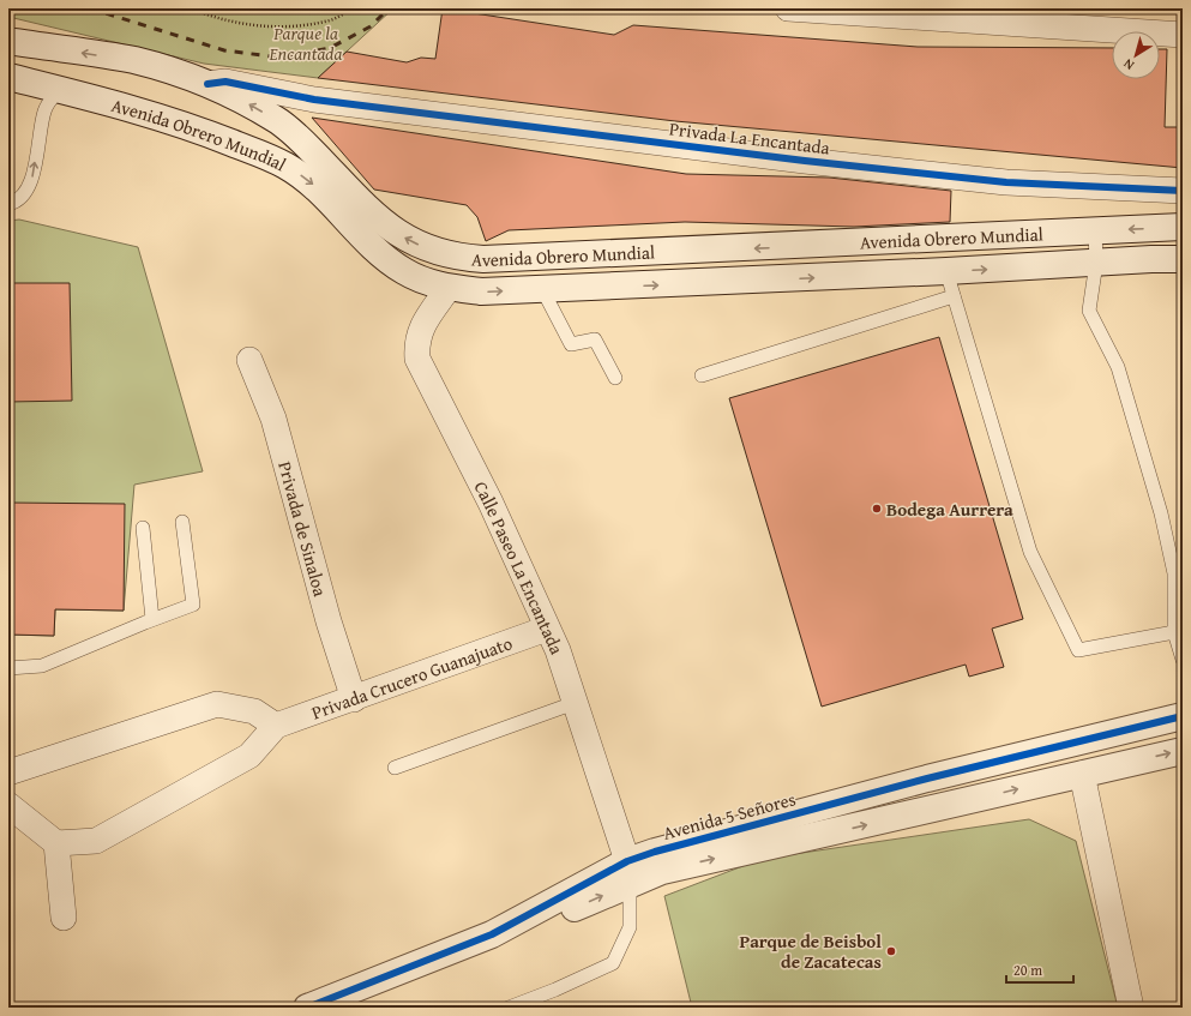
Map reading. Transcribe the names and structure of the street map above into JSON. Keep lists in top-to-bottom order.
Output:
{
  "streets": {
    "main road": ["Avenida Obrero Mundial", "Avenida 5 Señores"],
    "street": [
      "Privada La Encantada",
      "Privada de Sinaloa",
      "Calle Paseo La Encantada",
      "Privada Crucero Guanajuato"
    ]
  },
  "crossings": [
    ["Avenida Obrero Mundial", "Privada La Encantada"],
    ["Avenida Obrero Mundial", "Calle Paseo La Encantada"],
    ["Privada de Sinaloa", "Privada Crucero Guanajuato"],
    ["Calle Paseo La Encantada", "Privada Crucero Guanajuato"],
    ["Calle Paseo La Encantada", "Avenida 5 Señores"]
  ],
  "parks": ["Parque la Encantada"],
  "places": ["Bodega Aurrera", "Parque de Beisbol de Zacatecas"],
  "scale_bar": "20 m",
  "north": "bottom left"
}
